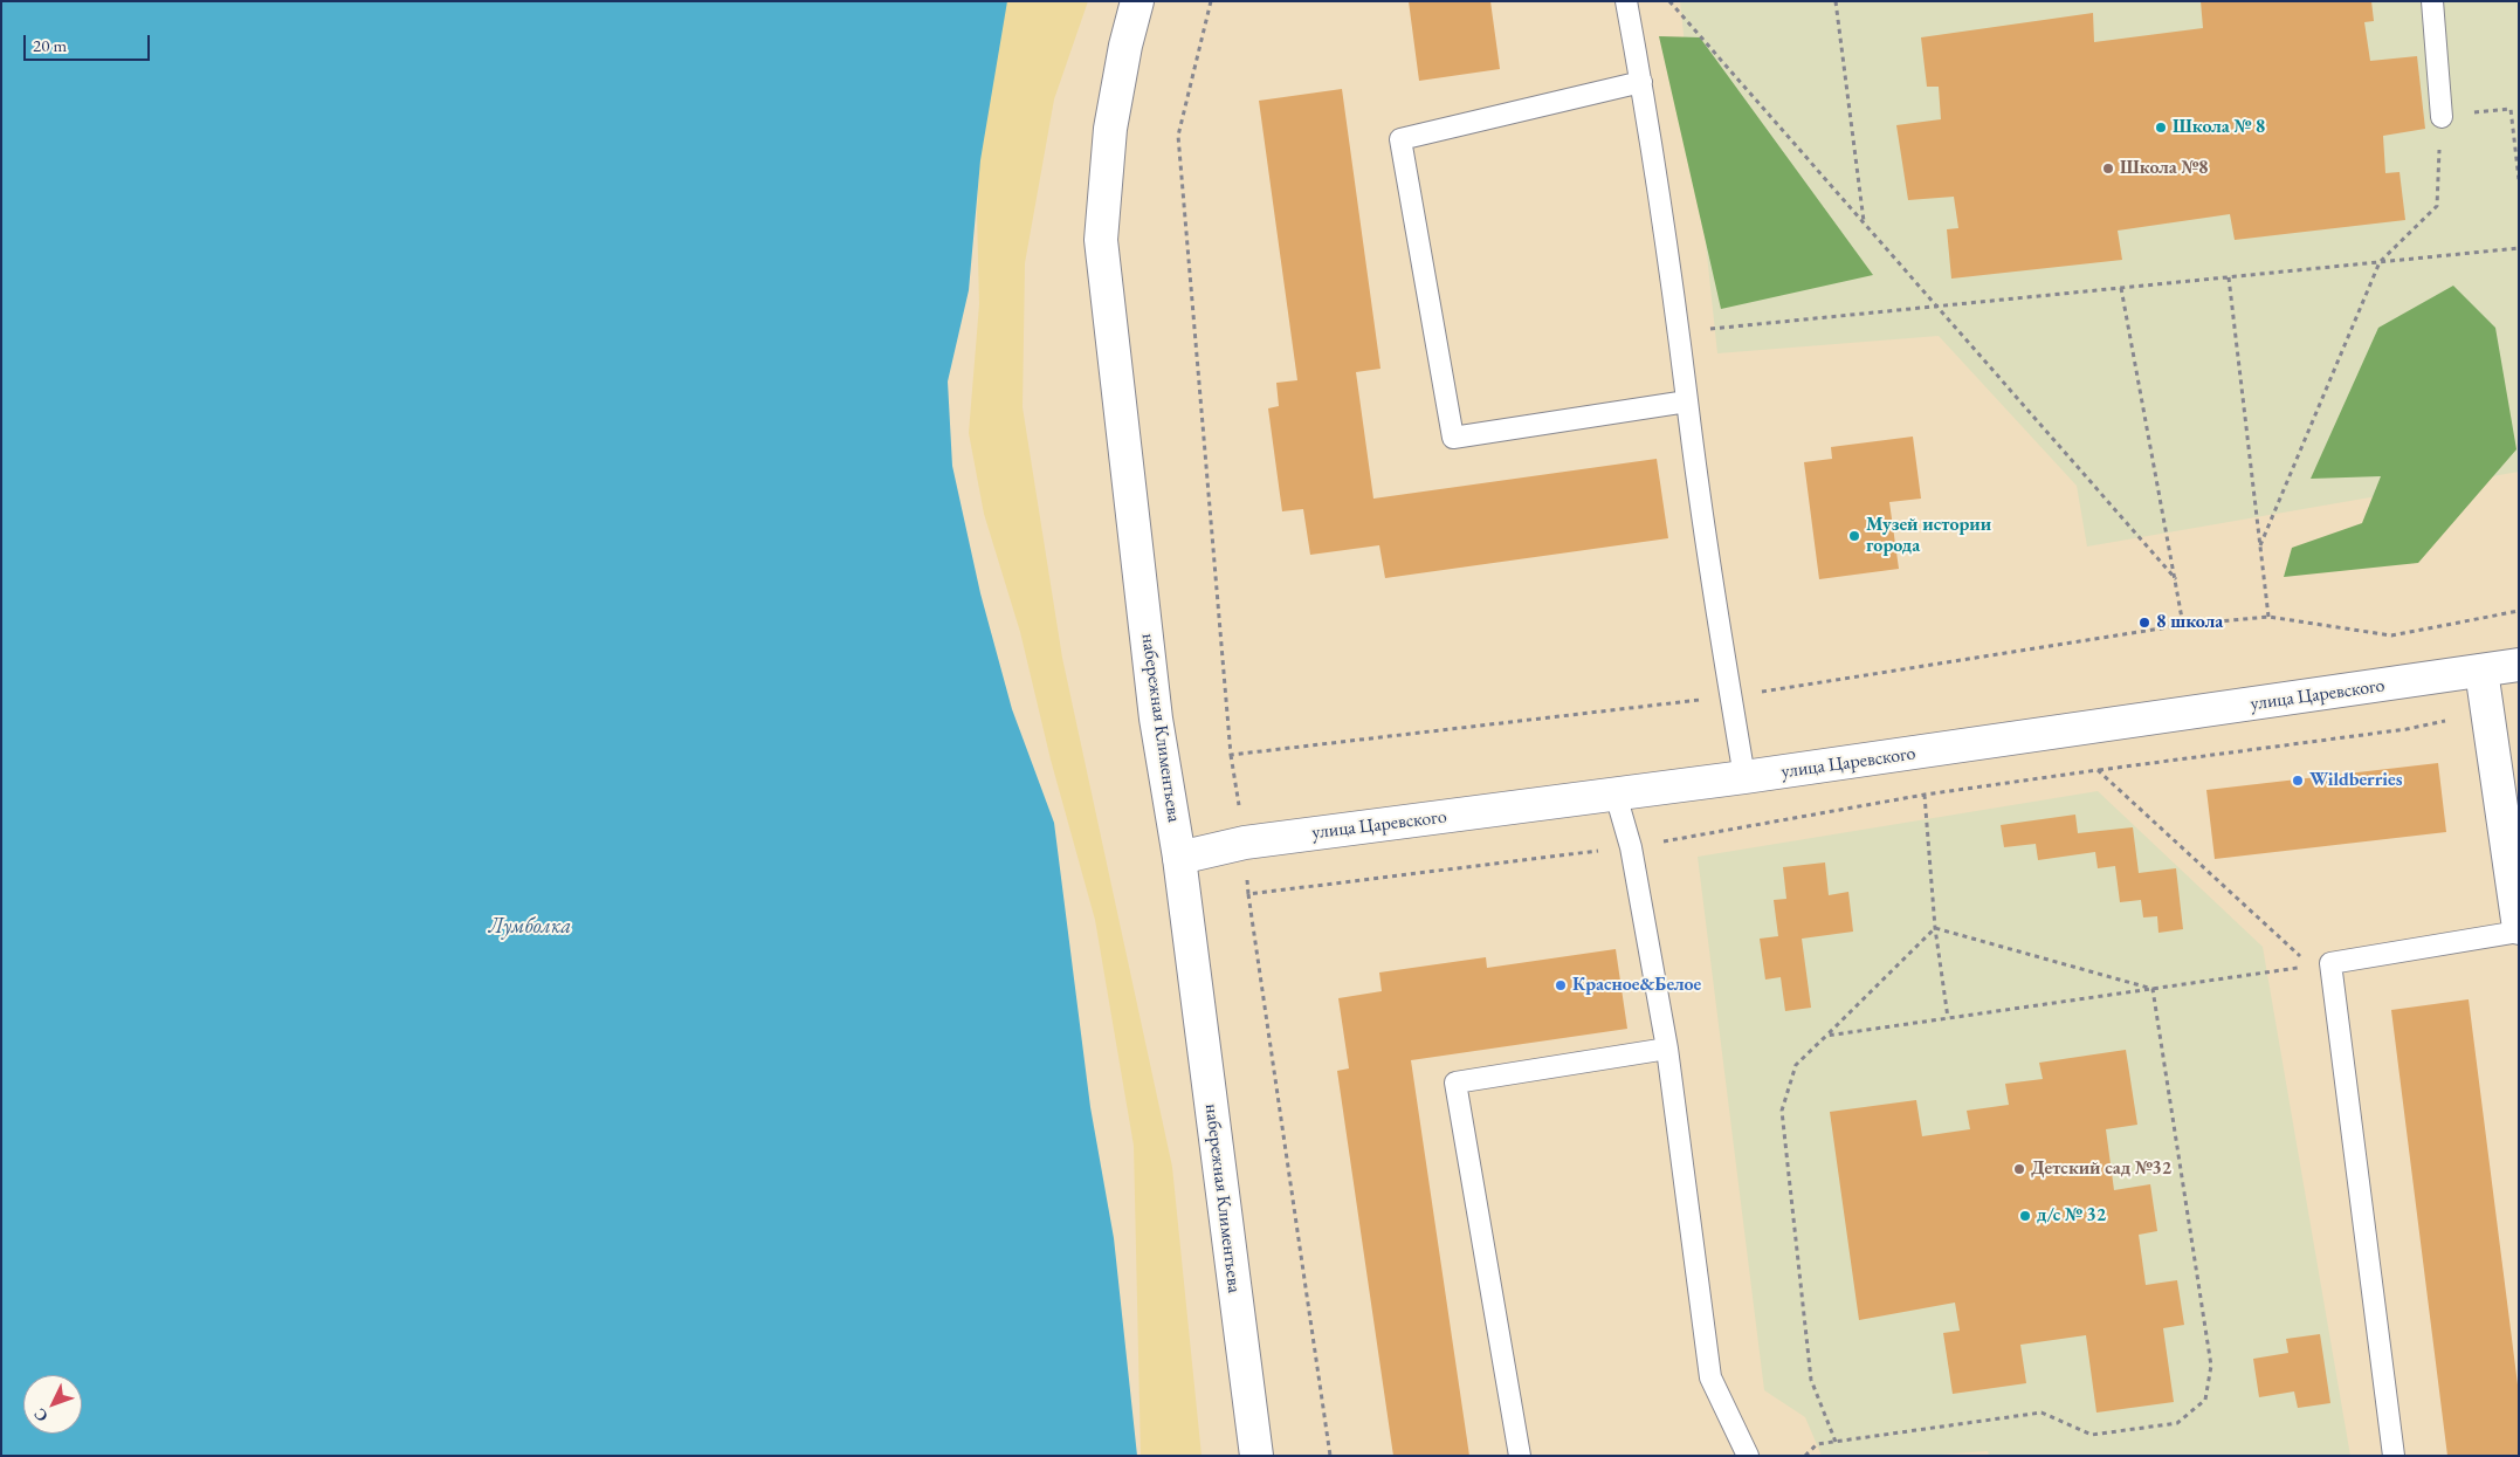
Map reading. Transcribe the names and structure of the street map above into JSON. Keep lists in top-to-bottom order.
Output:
{
  "streets": {
    "street": ["улица Царевского", "набережная Климентьева"]
  },
  "crossings": [
    ["улица Царевского", "набережная Климентьева"]
  ],
  "water": ["Лумболка"],
  "places": [
    "Школа № 8",
    "Школа №8",
    "Музей истории города",
    "8 школа",
    "Wildberries",
    "Красное&Белое",
    "Детский сад №32",
    "д/с № 32"
  ],
  "scale_bar": "20 m",
  "north": "bottom left"
}
